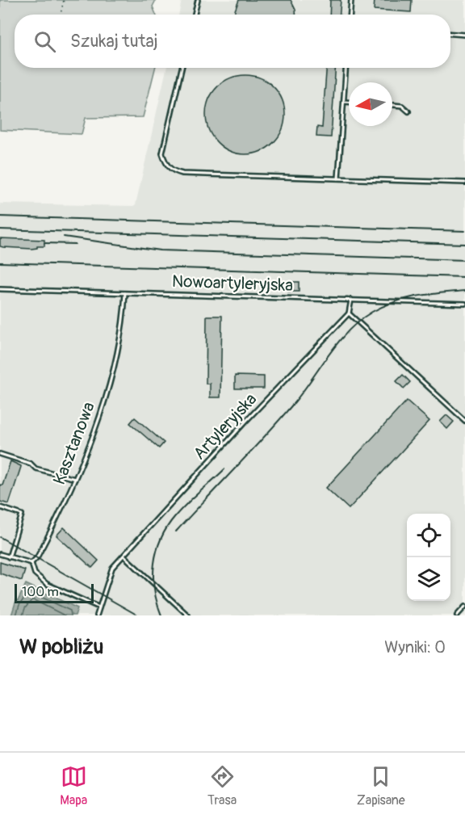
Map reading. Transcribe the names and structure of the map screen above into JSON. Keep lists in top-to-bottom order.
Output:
{
  "streets": {
    "lane": ["Nowoartyleryjska", "Artyleryjska", "Kasztanowa"]
  },
  "crossings": [
    ["Nowoartyleryjska", "Kasztanowa"]
  ],
  "scale_bar": "100 m",
  "north": "left",
  "page": {
    "search": "Szukaj tutaj",
    "scale": "100 m",
    "heading": ["W pobliżu", "Wyniki: 0"],
    "nav": ["Mapa", "Trasa", "Zapisane"]
  }
}
